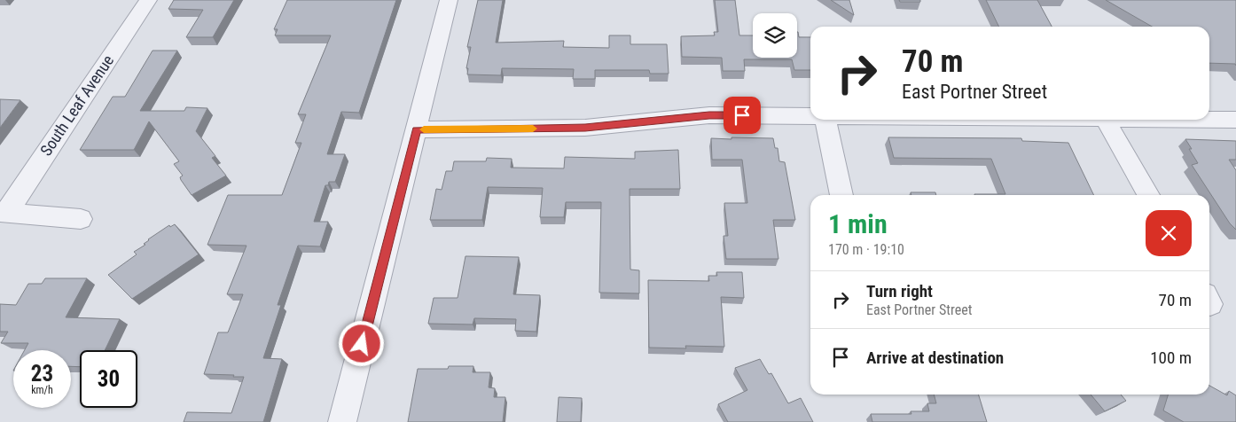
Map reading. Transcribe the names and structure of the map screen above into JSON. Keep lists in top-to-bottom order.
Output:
{
  "streets": {
    "street": ["South Leaf Avenue"]
  },
  "page": {
    "turn": ["70 m", "East Portner Street"],
    "heading": ["1 min", "170 m · 19:10"],
    "list": [
      {
        "name": "Turn right",
        "note": "East Portner Street",
        "value": "70 m"
      },
      {
        "name": "Arrive at destination",
        "value": "100 m"
      }
    ],
    "speed": "23 km/h",
    "limit": "30"
  }
}
